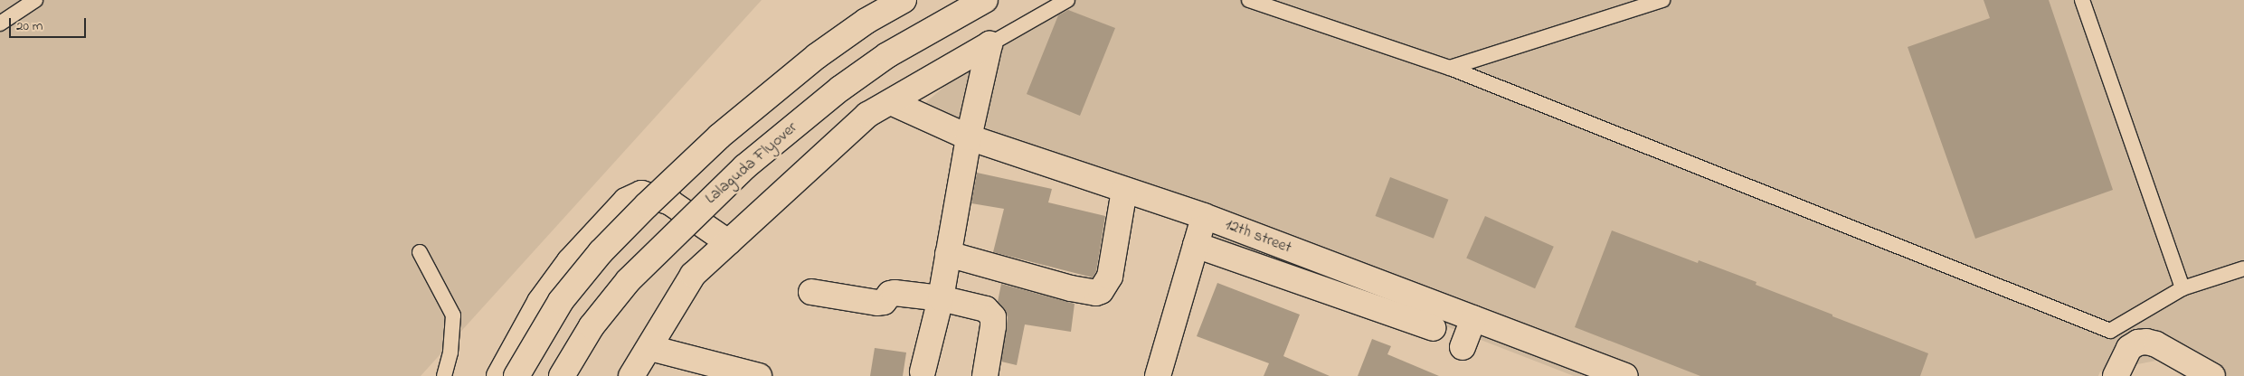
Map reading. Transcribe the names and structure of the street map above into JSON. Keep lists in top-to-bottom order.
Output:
{
  "streets": {
    "street": ["Lalaguda Flyover", "12th street"]
  },
  "scale_bar": "20 m"
}
